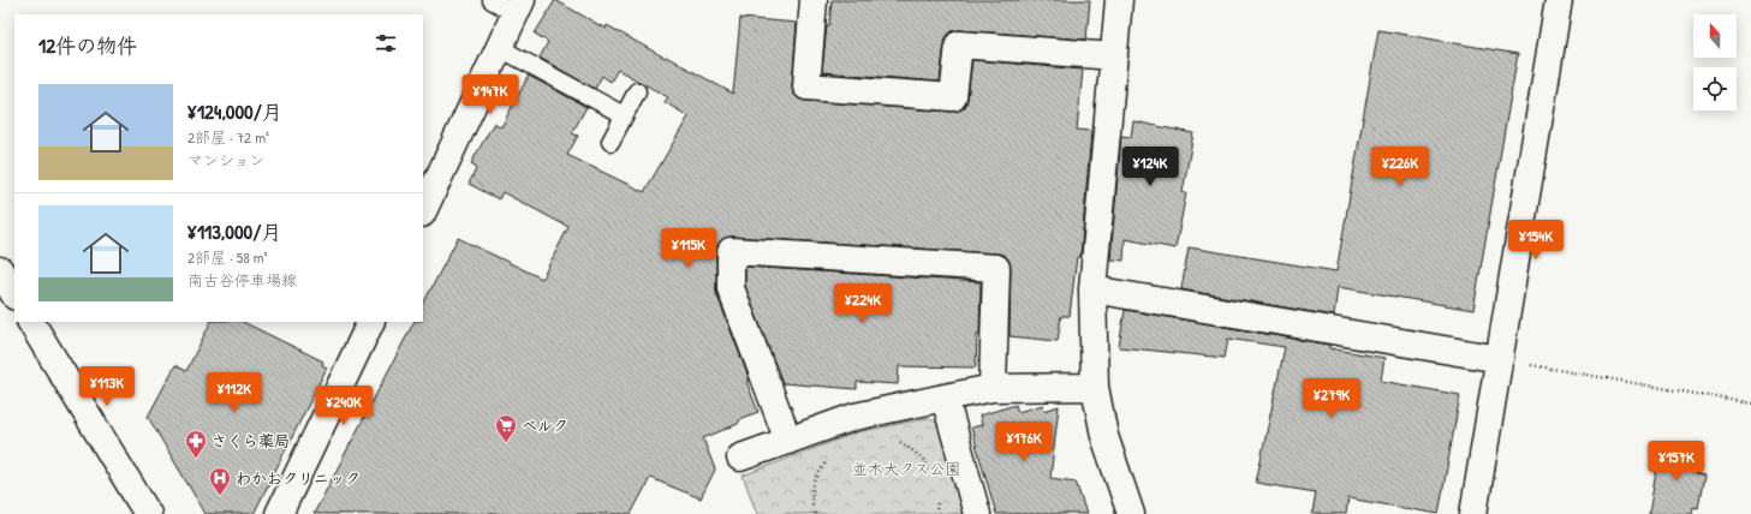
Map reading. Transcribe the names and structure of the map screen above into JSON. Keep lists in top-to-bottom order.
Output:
{
  "parks": ["並木大クス公園"],
  "places": {
    "supermarket": ["ベルク"],
    "pharmacy": ["さくら薬局"],
    "hospital": ["わかおクリニック"]
  },
  "north": "top",
  "page": {
    "heading": "12件の物件",
    "list": [
      {
        "name": "¥124,000/月",
        "note": "2部屋 · 72 m² · マンション"
      },
      {
        "name": "¥113,000/月",
        "note": "2部屋 · 58 m² · 南古谷停車場線"
      }
    ],
    "price": [
      "¥147K",
      "¥124K",
      "¥226K",
      "¥154K",
      "¥115K",
      "¥224K",
      "¥113K",
      "¥112K",
      "¥279K",
      "¥240K",
      "¥176K",
      "¥157K"
    ]
  }
}
